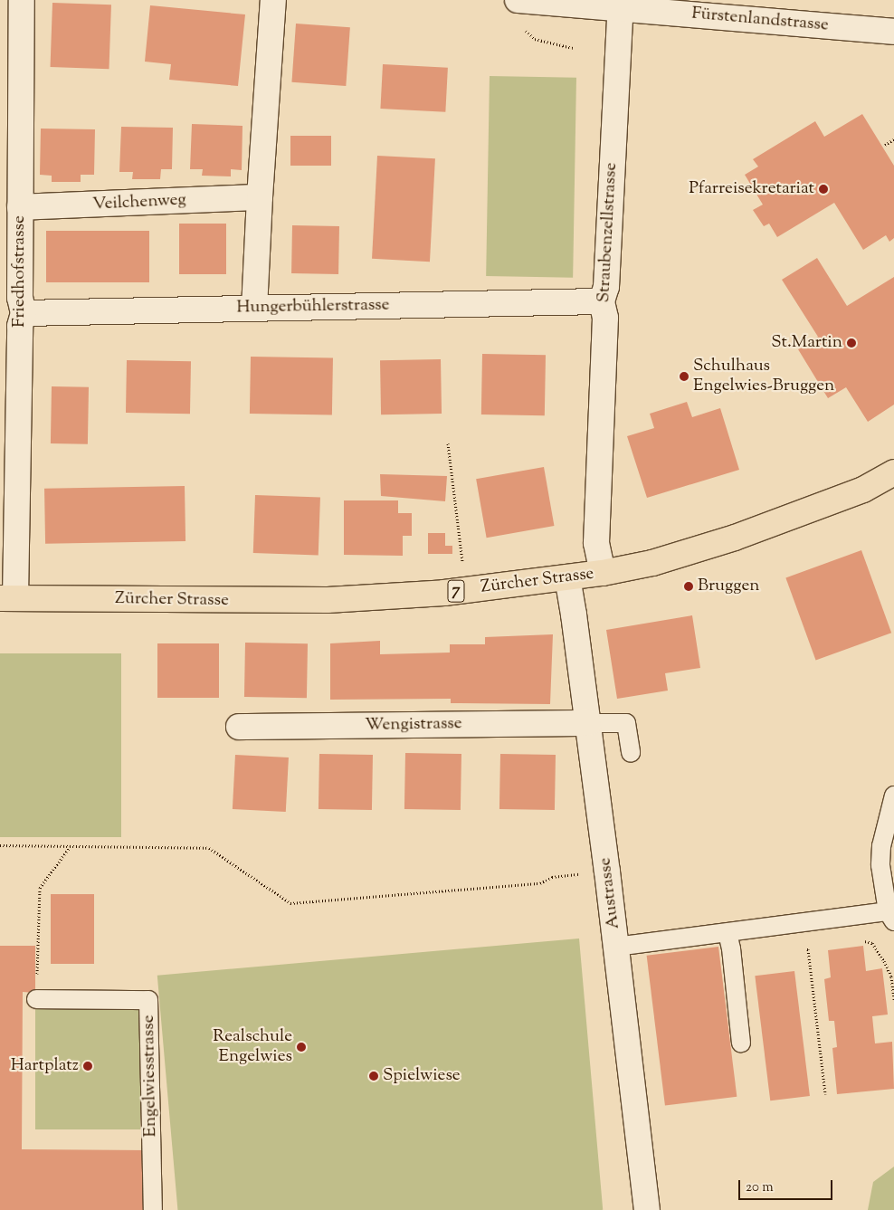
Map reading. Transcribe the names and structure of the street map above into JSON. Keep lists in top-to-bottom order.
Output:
{
  "streets": {
    "main road": ["Zürcher Strasse", "7"],
    "street": [
      "Fürstenlandstrasse",
      "Veilchenweg",
      "Straubenzellstrasse",
      "Friedhofstrasse",
      "Hungerbühlerstrasse",
      "Wengistrasse",
      "Austrasse"
    ],
    "lane": ["Engelwiesstrasse"]
  },
  "crossings": [
    ["Fürstenlandstrasse", "Straubenzellstrasse"],
    ["Veilchenweg", "Friedhofstrasse"],
    ["Straubenzellstrasse", "Hungerbühlerstrasse"],
    ["Straubenzellstrasse", "Zürcher Strasse"],
    ["Friedhofstrasse", "Hungerbühlerstrasse"],
    ["Friedhofstrasse", "Zürcher Strasse"],
    ["Zürcher Strasse", "Austrasse"],
    ["Wengistrasse", "Austrasse"]
  ],
  "places": [
    "Pfarreisekretariat",
    "St.Martin",
    "Schulhaus Engelwies-Bruggen",
    "Bruggen",
    "Realschule Engelwies",
    "Hartplatz",
    "Spielwiese"
  ],
  "scale_bar": "20 m"
}
